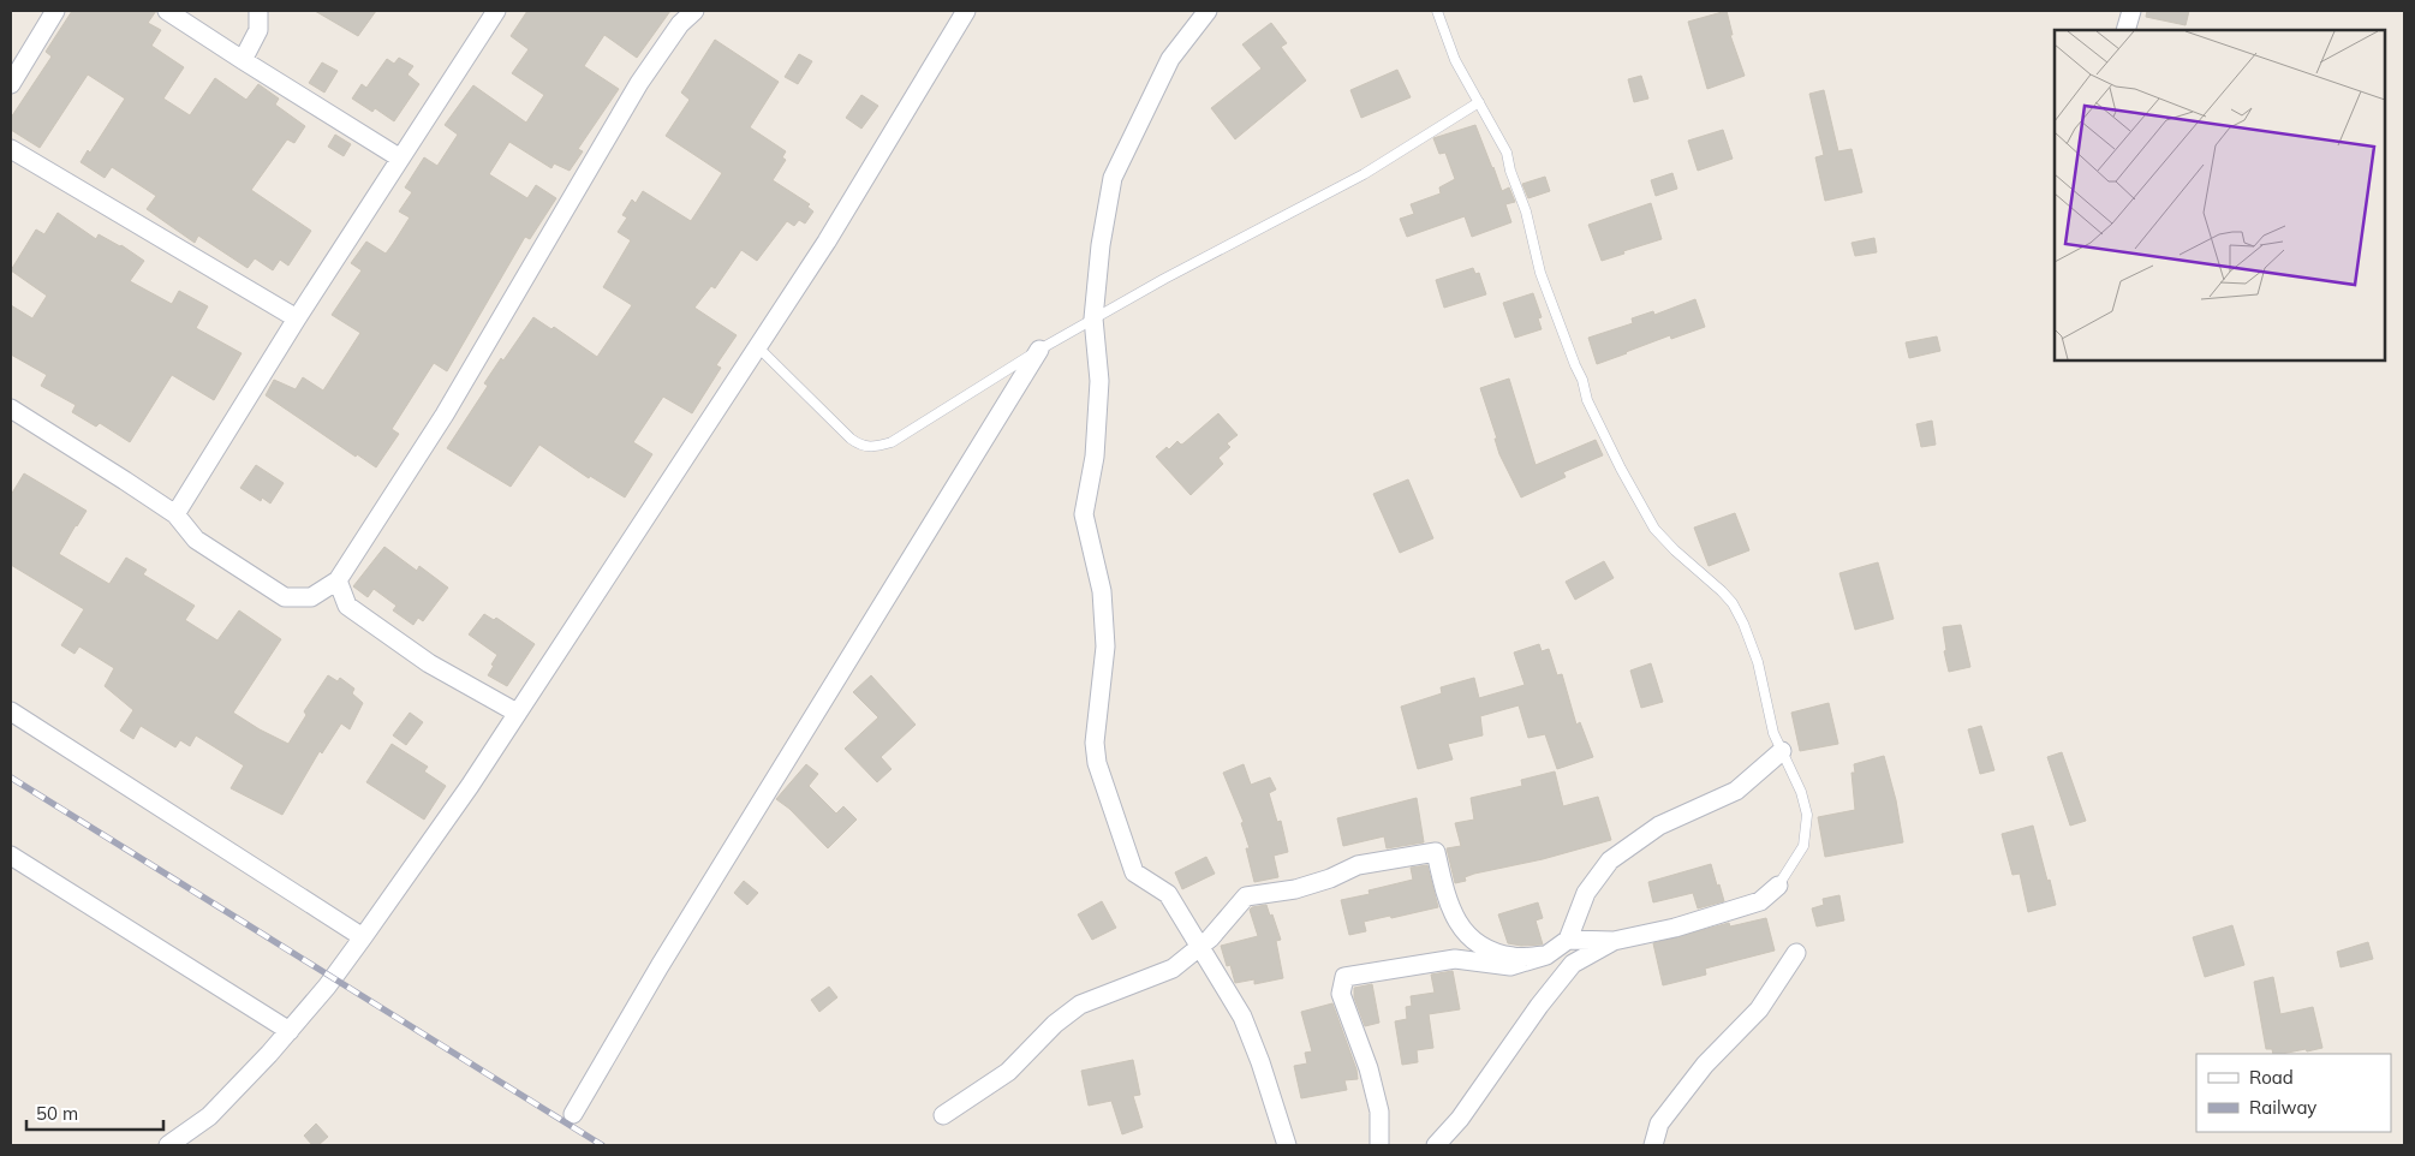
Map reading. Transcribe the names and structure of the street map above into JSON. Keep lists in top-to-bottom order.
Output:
{
  "legend": ["Road", "Railway"],
  "scale_bar": "50 m"
}
